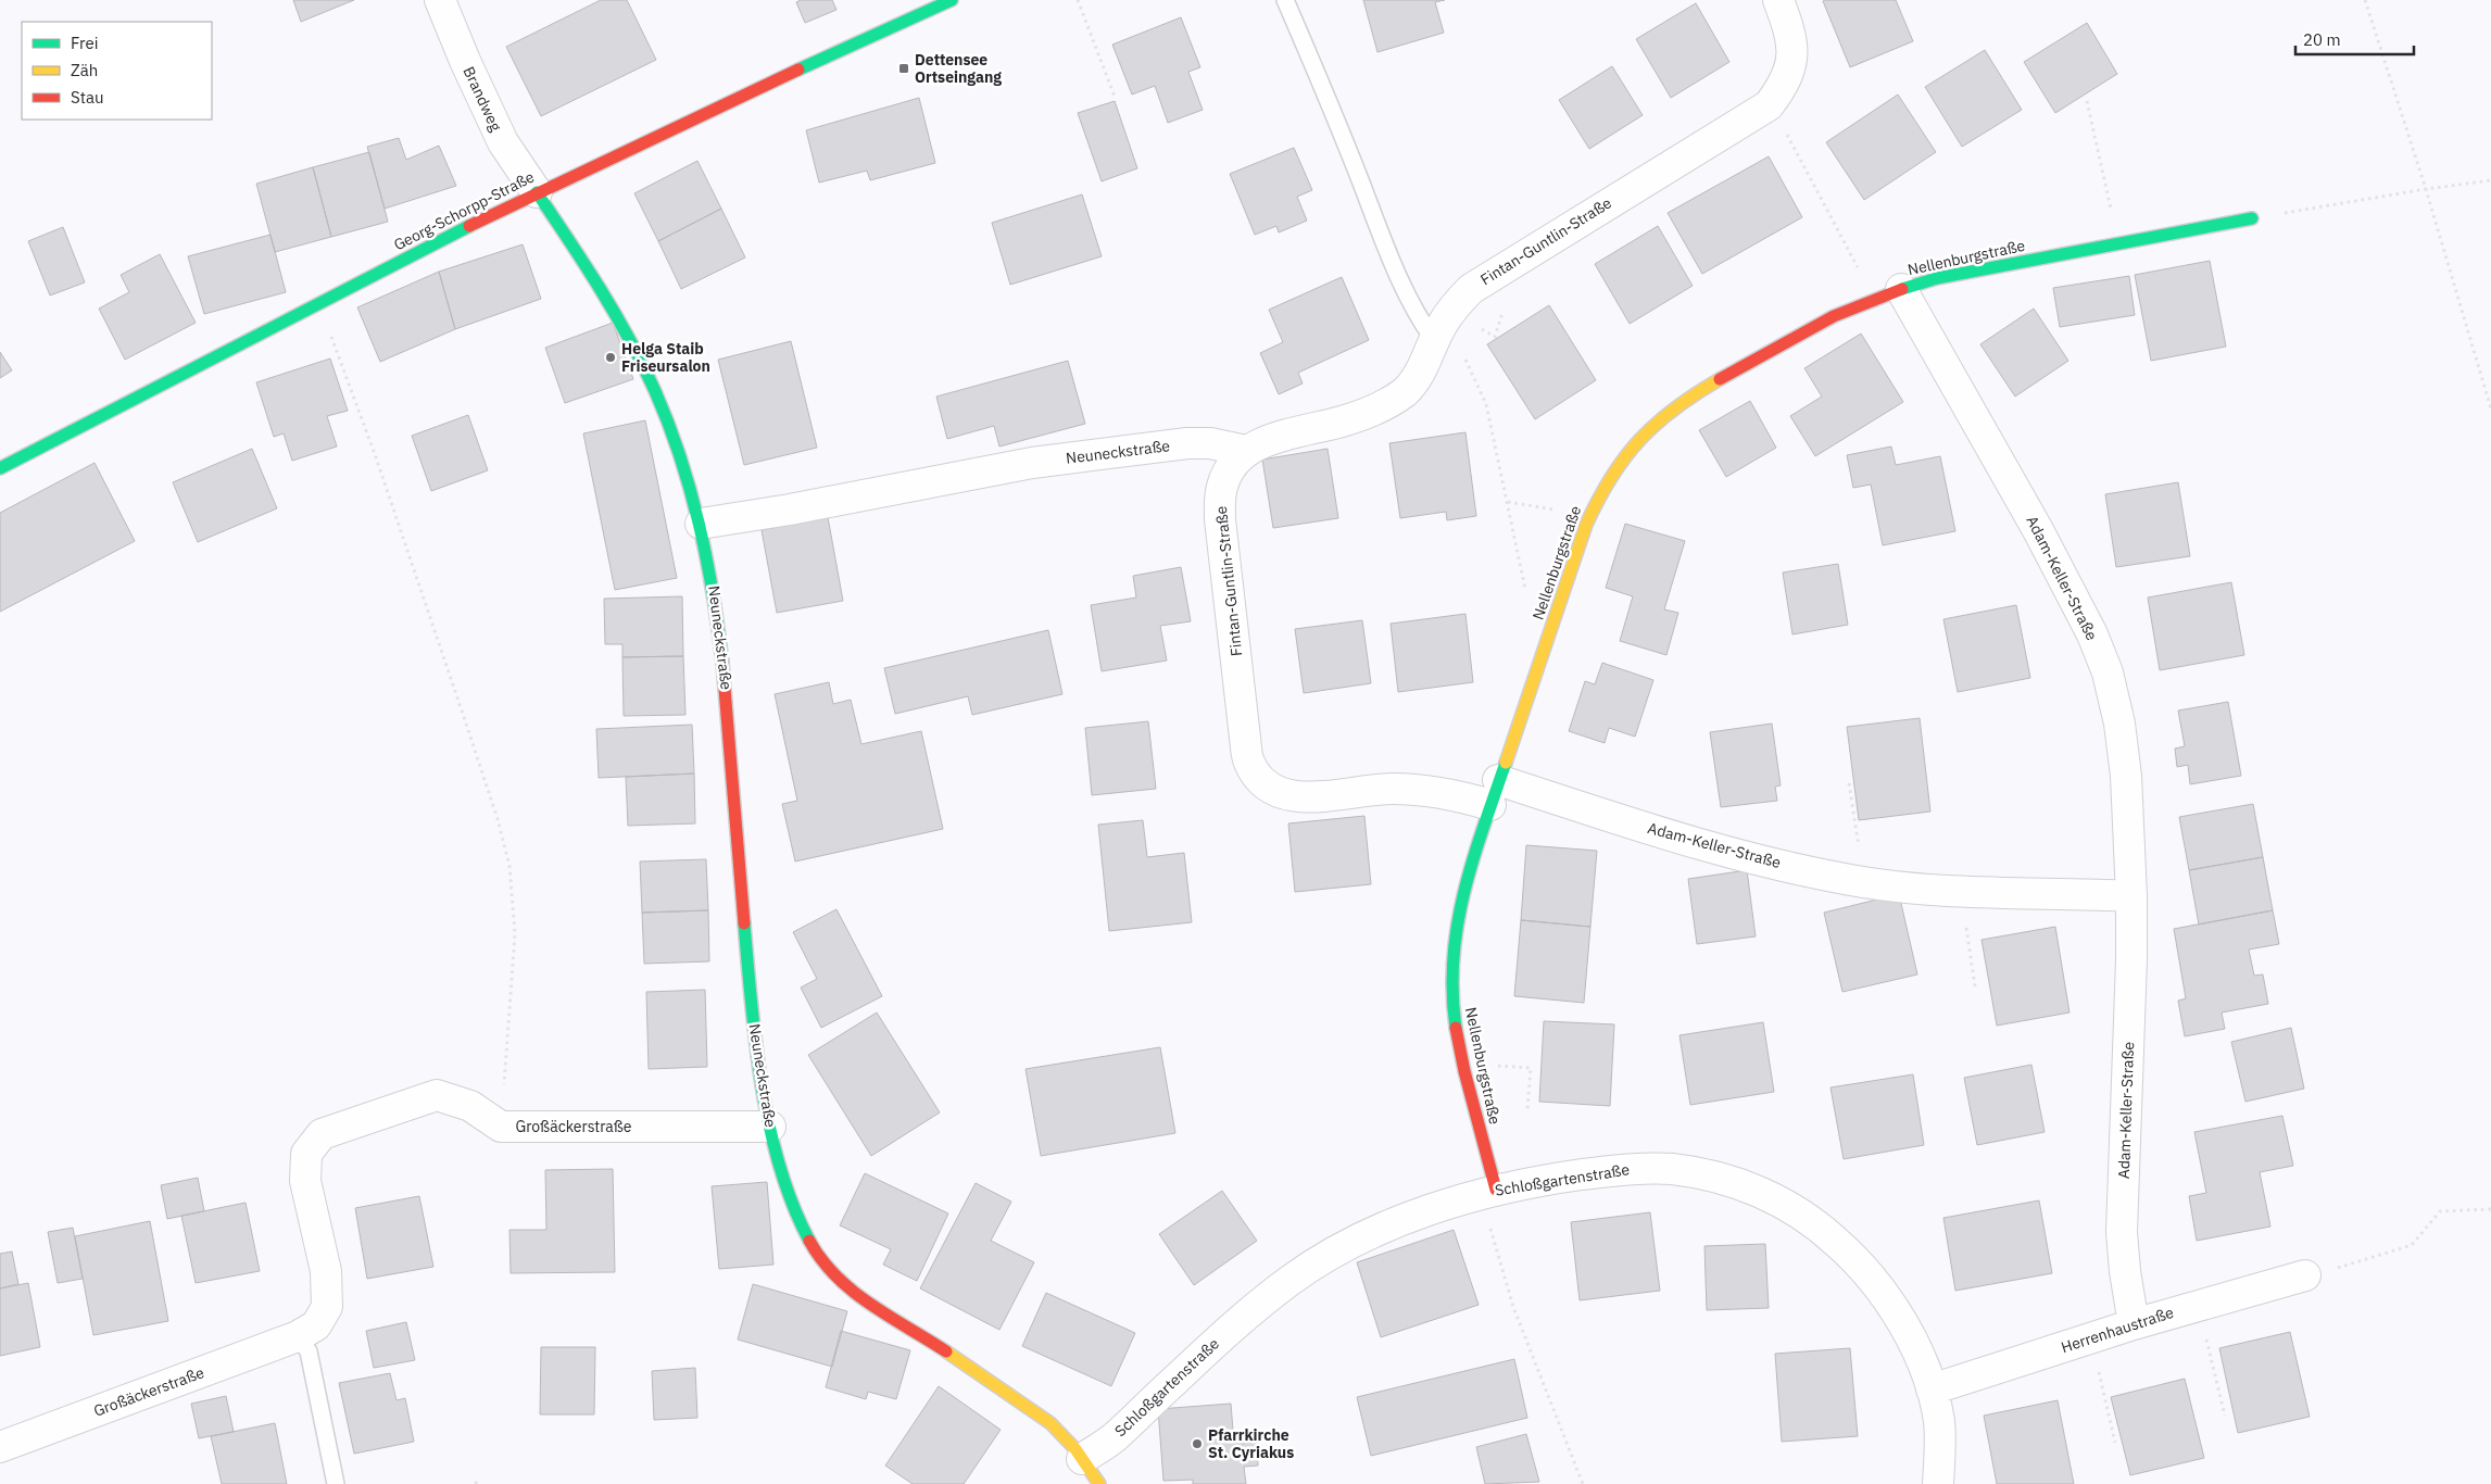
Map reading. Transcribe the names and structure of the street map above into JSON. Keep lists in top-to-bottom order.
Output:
{
  "streets": {
    "street": [
      "Brandweg",
      "Georg-Schorpp-Straße",
      "Fintan-Guntlin-Straße",
      "Nellenburgstraße",
      "Neuneckstraße",
      "Adam-Keller-Straße",
      "Großäckerstraße",
      "Schloßgartenstraße",
      "Herrenhaustraße"
    ]
  },
  "crossings": [
    ["Brandweg", "Georg-Schorpp-Straße"],
    ["Brandweg", "Neuneckstraße"],
    ["Georg-Schorpp-Straße", "Neuneckstraße"],
    ["Fintan-Guntlin-Straße", "Nellenburgstraße"],
    ["Fintan-Guntlin-Straße", "Neuneckstraße"],
    ["Fintan-Guntlin-Straße", "Adam-Keller-Straße"],
    ["Nellenburgstraße", "Adam-Keller-Straße"],
    ["Nellenburgstraße", "Schloßgartenstraße"],
    ["Neuneckstraße", "Großäckerstraße"],
    ["Neuneckstraße", "Schloßgartenstraße"],
    ["Adam-Keller-Straße", "Herrenhaustraße"],
    ["Schloßgartenstraße", "Herrenhaustraße"]
  ],
  "places": {
    "transit": ["Dettensee Ortseingang"],
    "other": ["Helga Staib Friseursalon", "Pfarrkirche St. Cyriakus"]
  },
  "legend": ["Frei", "Zäh", "Stau"],
  "scale_bar": "20 m"
}
